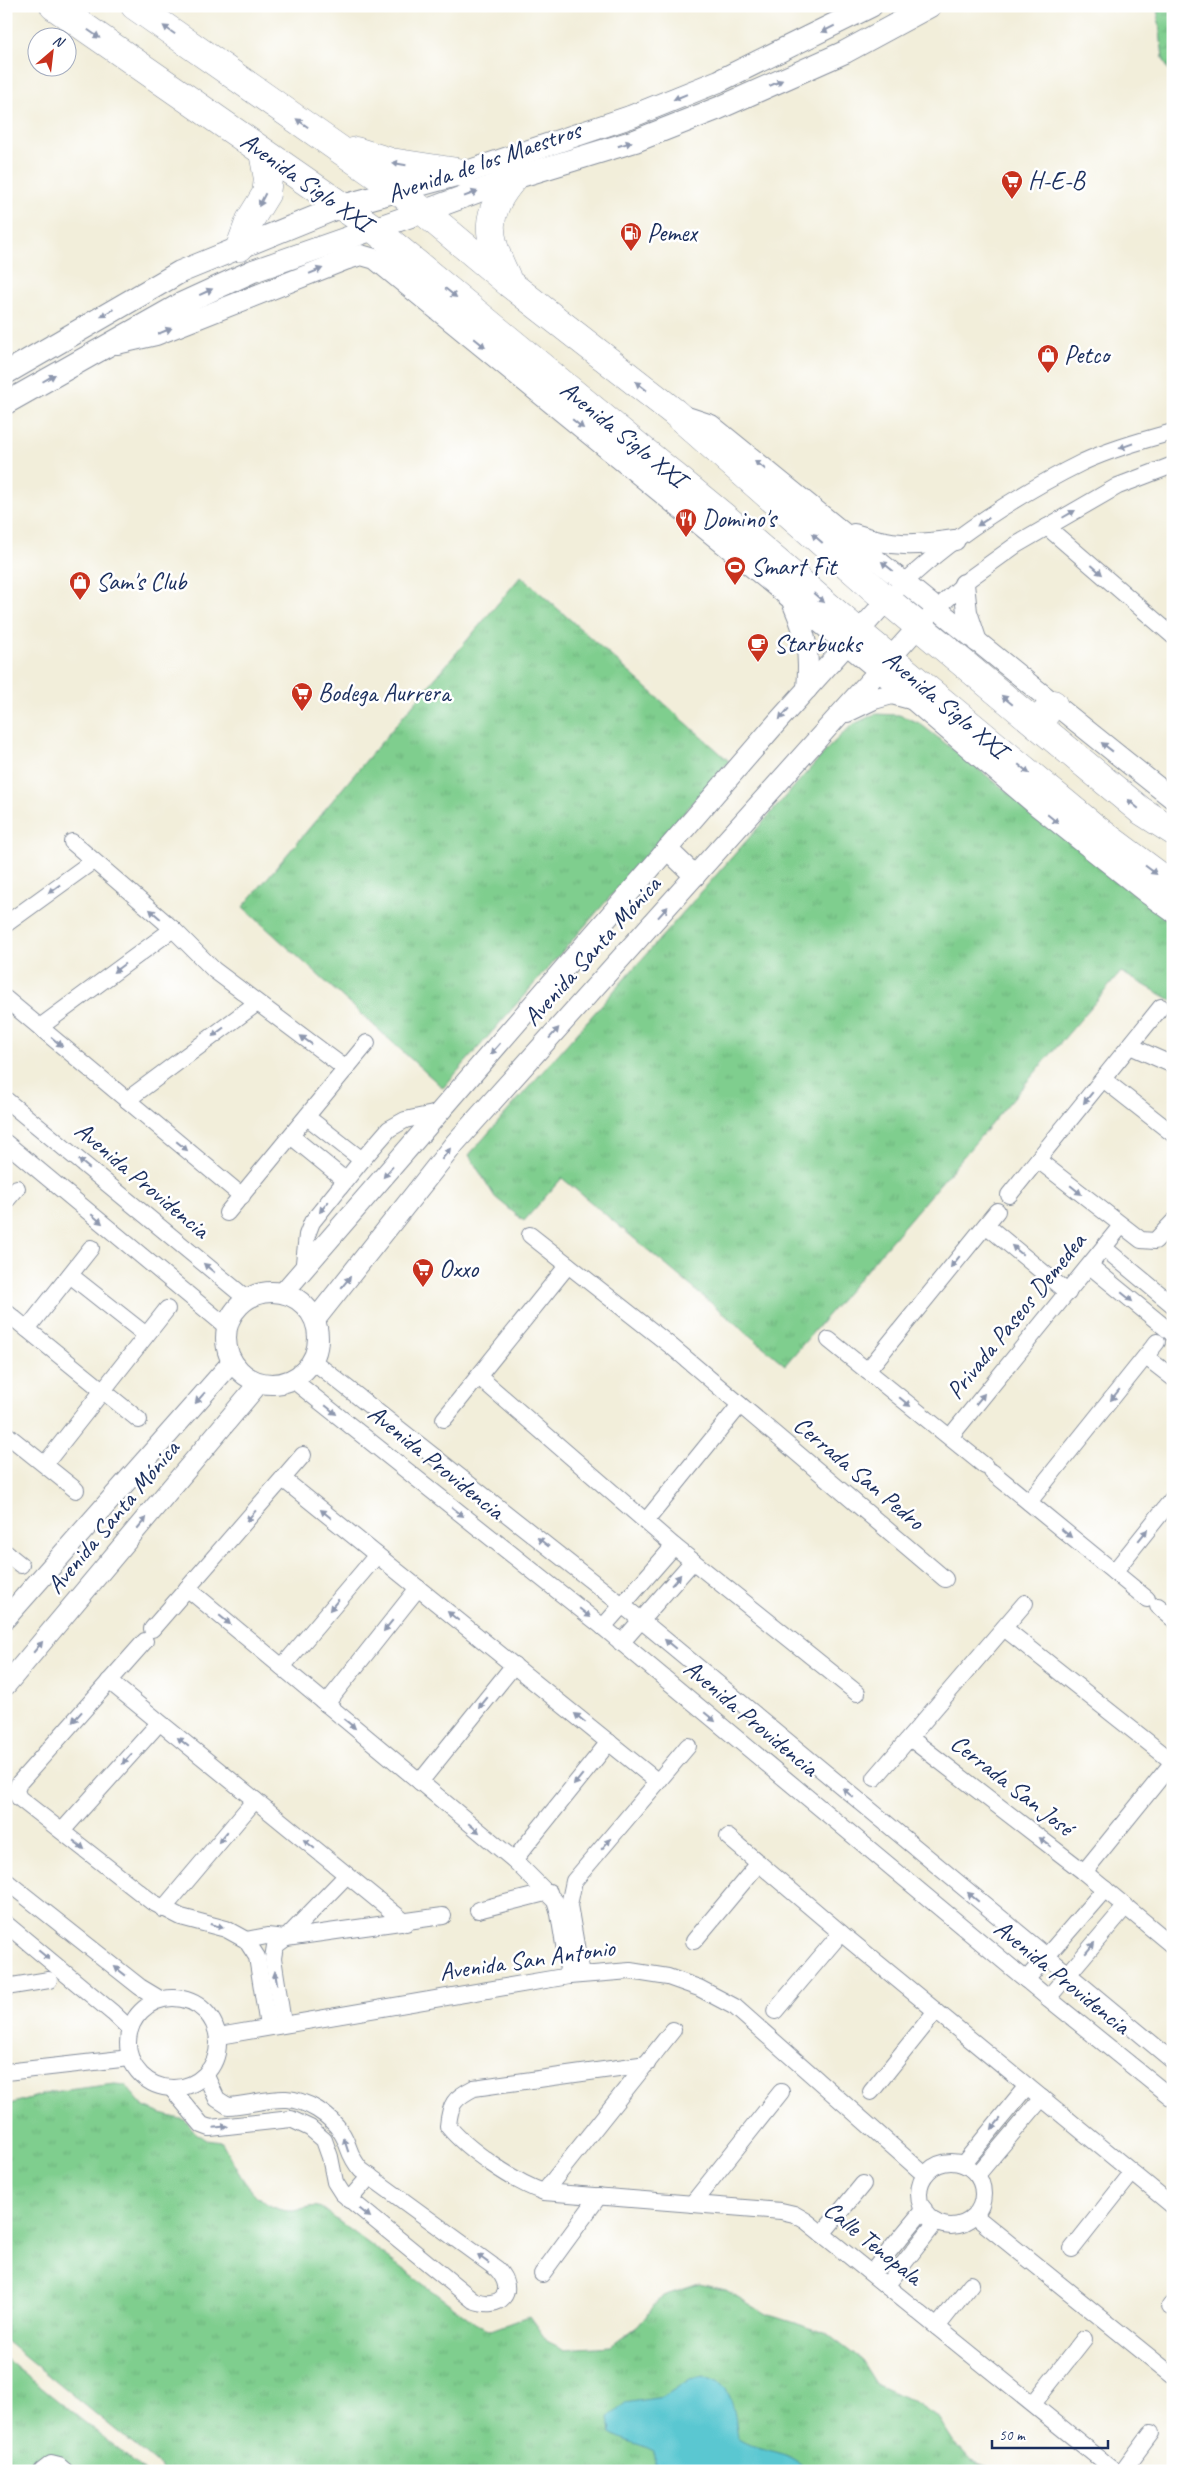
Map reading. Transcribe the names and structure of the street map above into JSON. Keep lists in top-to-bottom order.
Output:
{
  "streets": {
    "highway": ["Avenida Siglo XXI"],
    "main road": ["Avenida de los Maestros"],
    "street": [
      "Avenida Santa Mónica",
      "Avenida Providencia",
      "Privada Paseos Demedea",
      "Cerrada San Pedro",
      "Cerrada San José",
      "Avenida San Antonio",
      "Calle Tenopala"
    ]
  },
  "crossings": [
    ["Avenida de los Maestros", "Avenida Siglo XXI"],
    ["Avenida Siglo XXI", "Avenida Santa Mónica"],
    ["Avenida Santa Mónica", "Avenida Providencia"]
  ],
  "places": {
    "supermarket": ["H-E-B", "Bodega Aurrera", "Oxxo"],
    "fuel station": ["Pemex"],
    "shop": ["Petco", "Sam's Club"],
    "restaurant": ["Domino's"],
    "sports": ["Smart Fit"],
    "cafe": ["Starbucks"]
  },
  "scale_bar": "50 m",
  "north": "top right"
}
